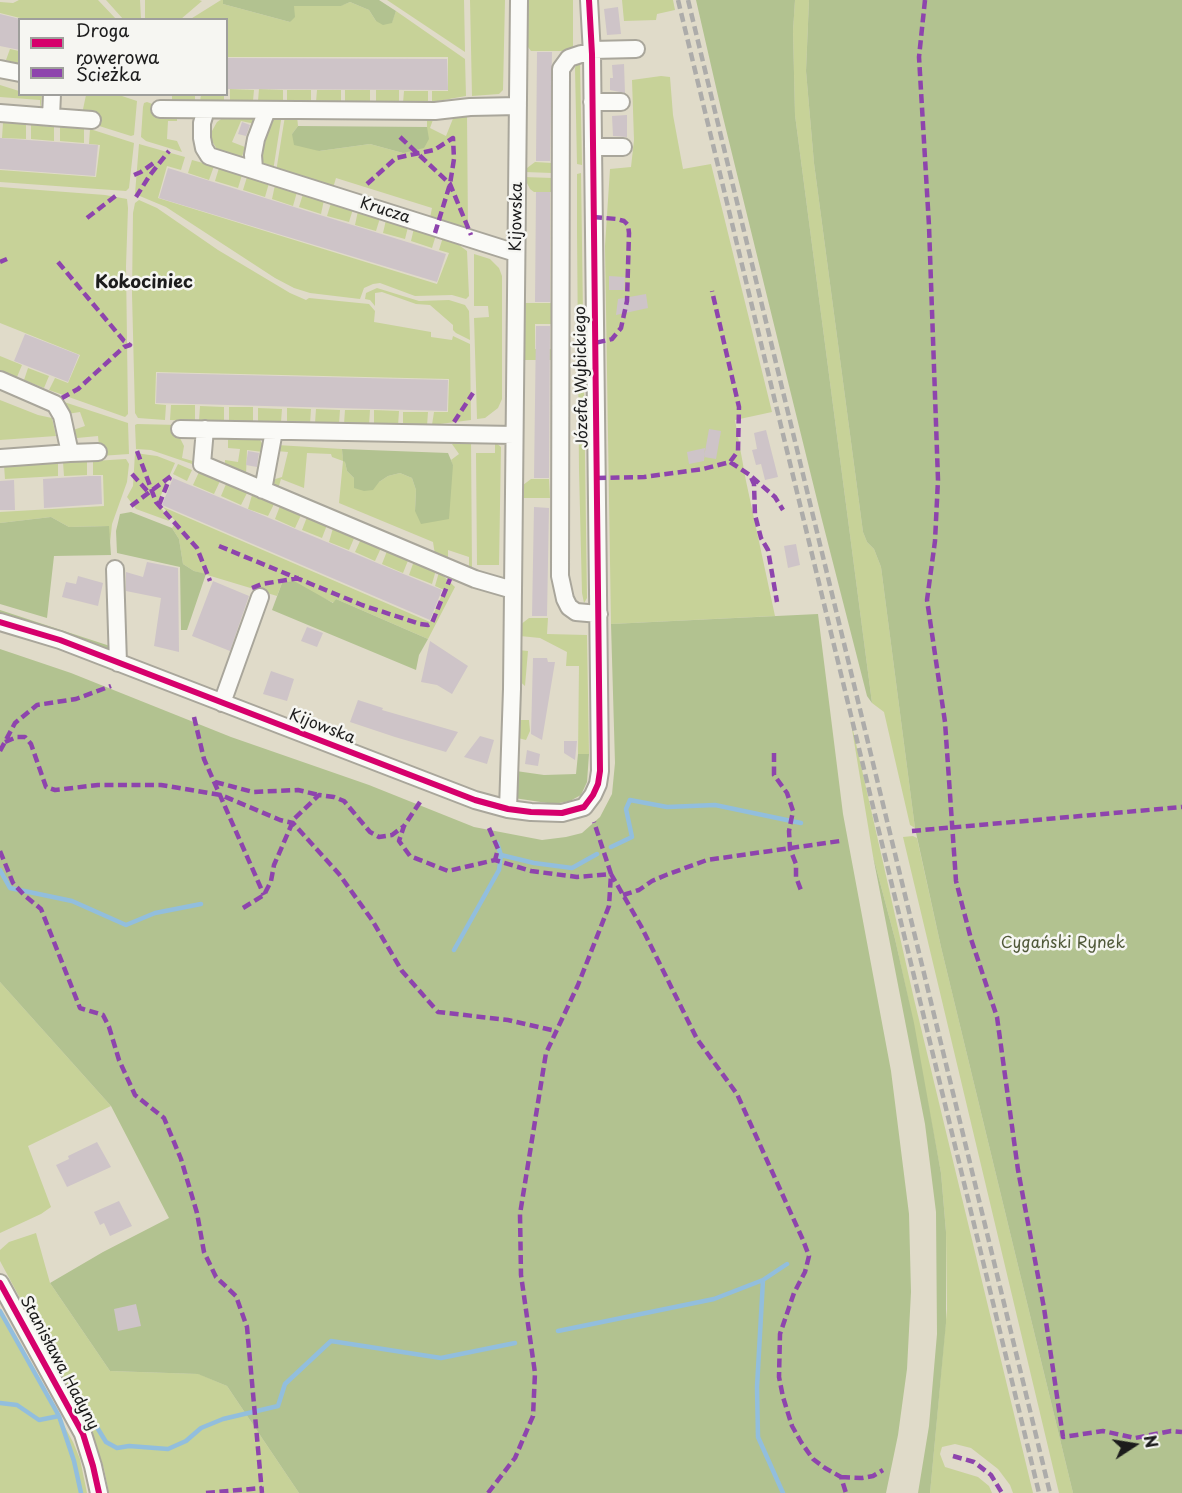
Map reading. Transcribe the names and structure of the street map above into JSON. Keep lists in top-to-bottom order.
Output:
{
  "streets": {
    "street": [
      "Krucza",
      "Kijowska",
      "Józefa Wybickiego",
      "Stanisława Hadyny"
    ]
  },
  "crossings": [
    ["Krucza", "Kijowska"],
    ["Kijowska", "Józefa Wybickiego"]
  ],
  "districts": ["Kokociniec"],
  "parks": ["Cygański Rynek"],
  "legend": ["Droga rowerowa", "Ścieżka"],
  "north": "right"
}
